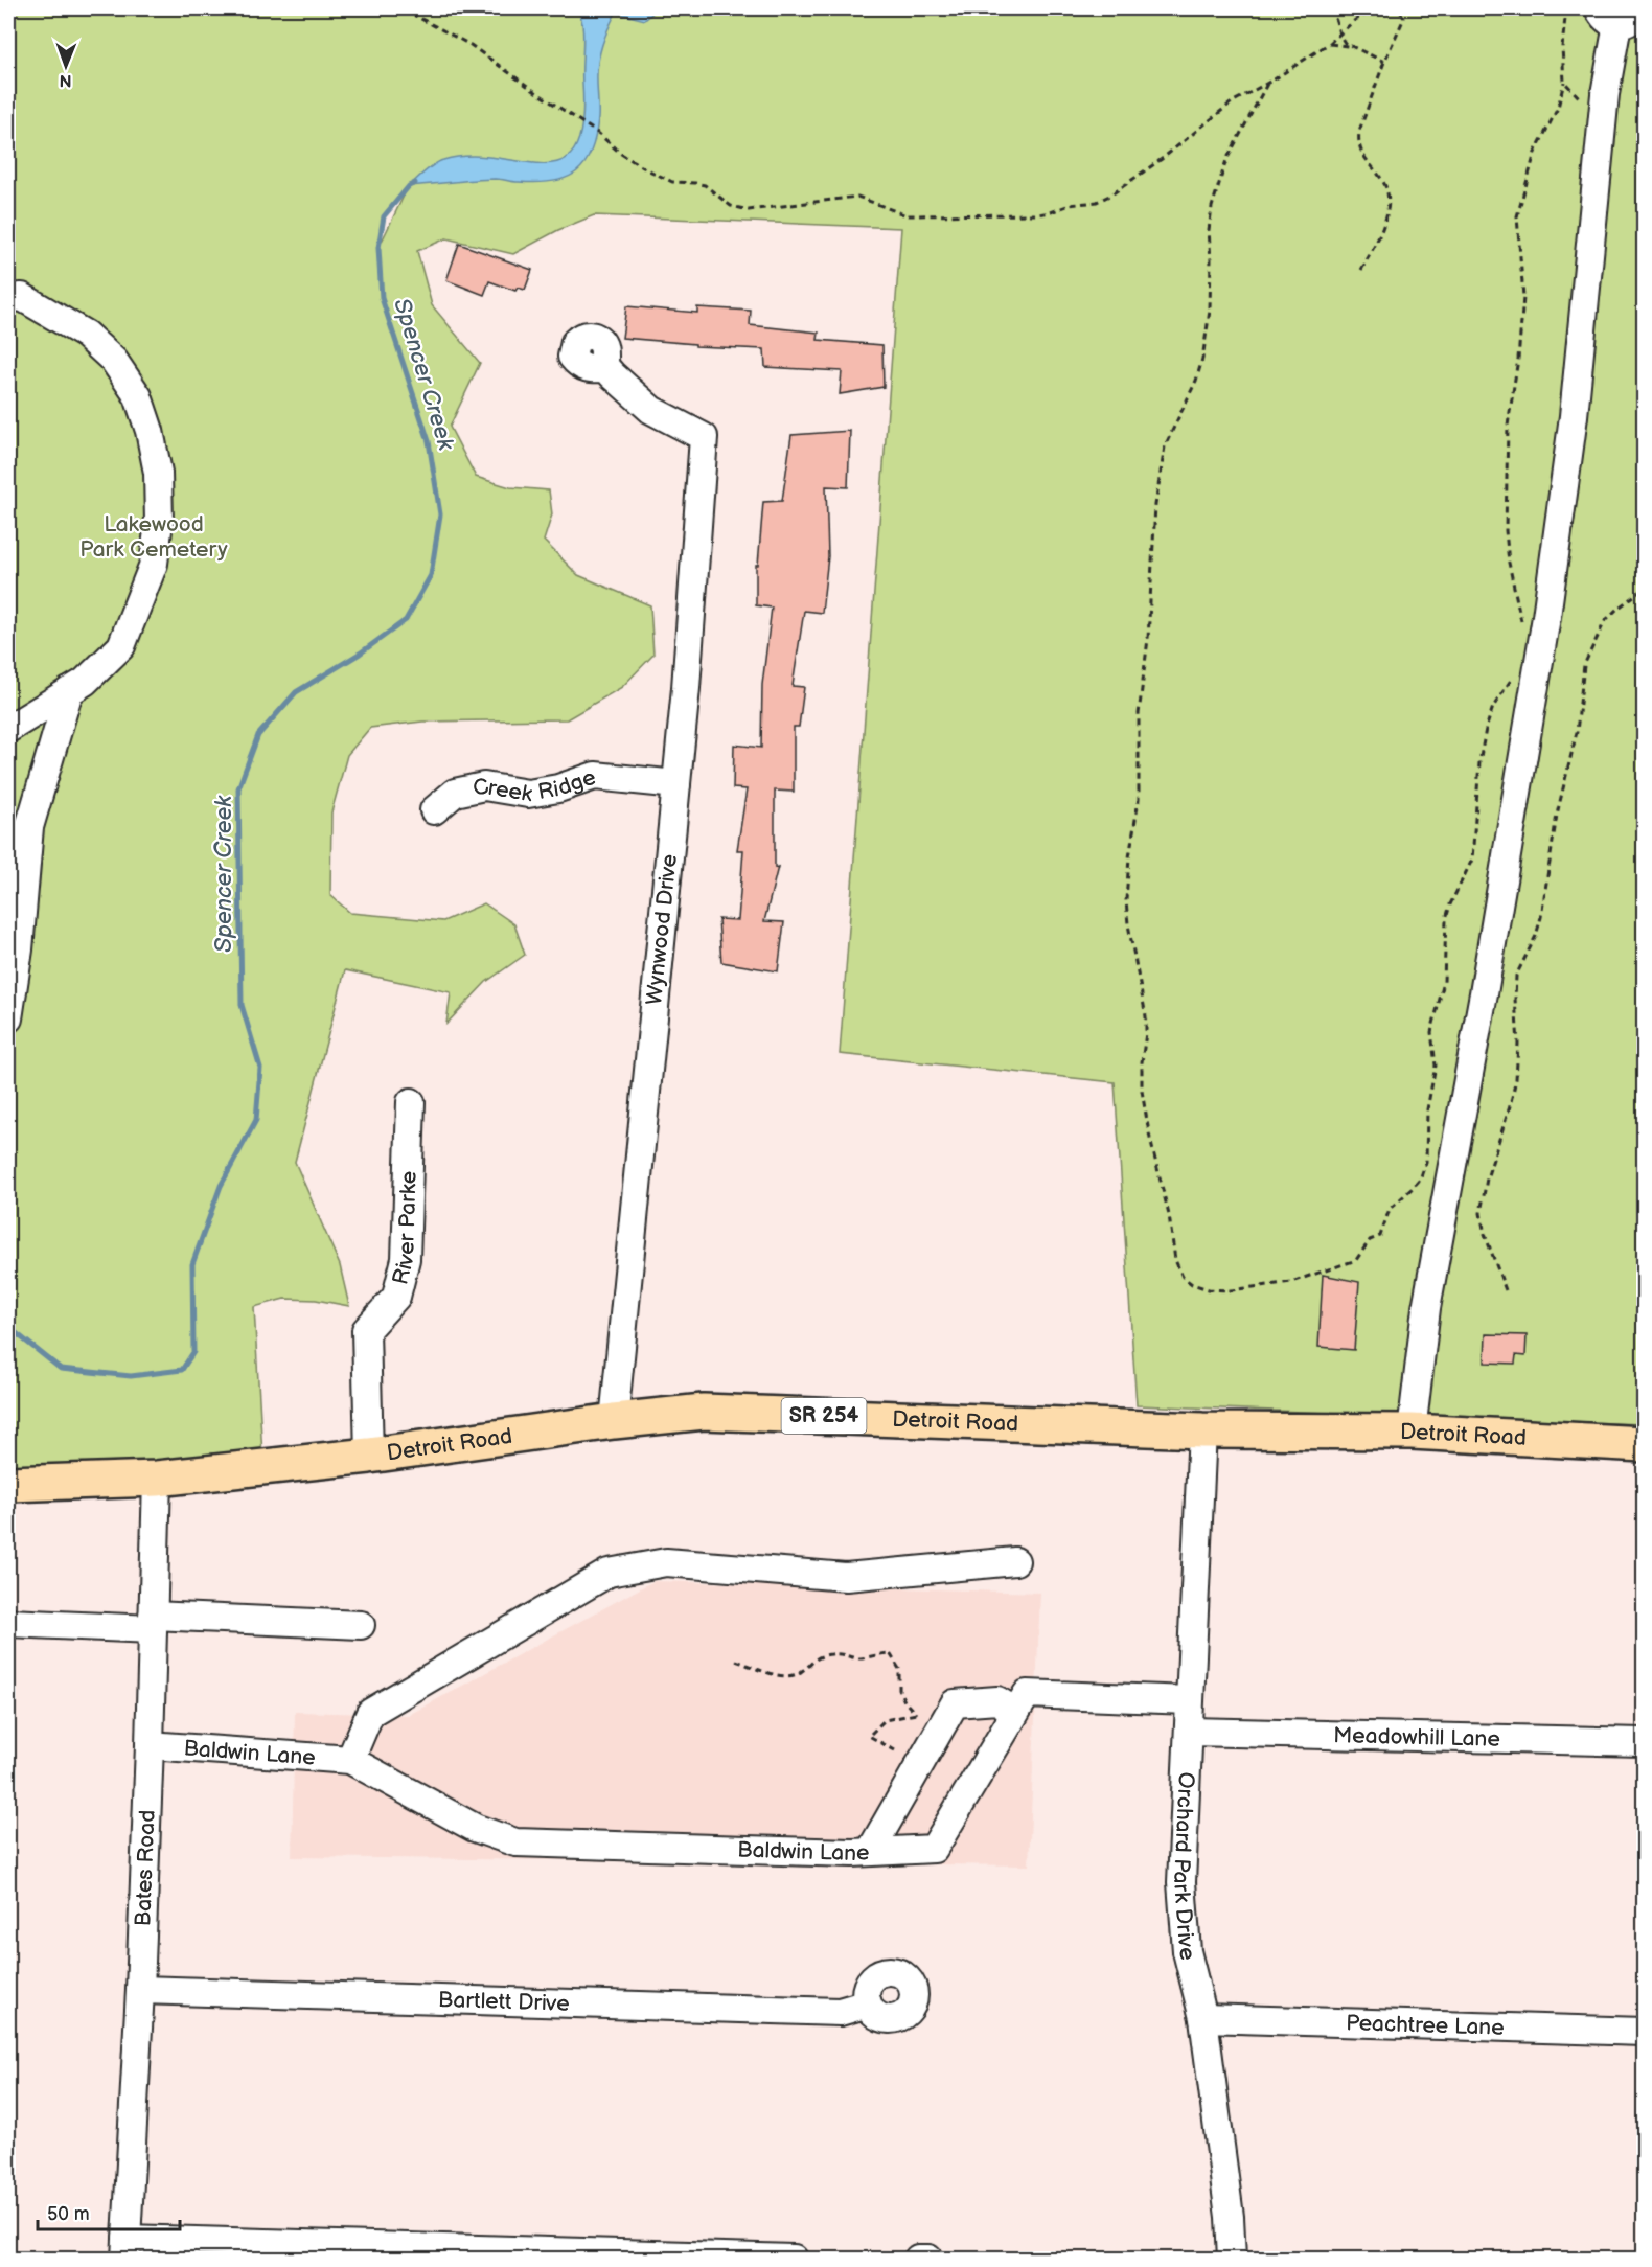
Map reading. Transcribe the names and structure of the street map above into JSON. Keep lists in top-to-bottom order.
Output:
{
  "streets": {
    "main road": ["SR 254", "Detroit Road"],
    "street": [
      "Creek Ridge",
      "Wynwood Drive",
      "River Parke",
      "Meadowhill Lane",
      "Baldwin Lane",
      "Orchard Park Drive",
      "Bates Road",
      "Bartlett Drive",
      "Peachtree Lane"
    ]
  },
  "crossings": [
    ["Creek Ridge", "Wynwood Drive"],
    ["Wynwood Drive", "Detroit Road"],
    ["River Parke", "Detroit Road"],
    ["Detroit Road", "Orchard Park Drive"],
    ["Detroit Road", "Bates Road"],
    ["Meadowhill Lane", "Orchard Park Drive"],
    ["Baldwin Lane", "Orchard Park Drive"],
    ["Baldwin Lane", "Bates Road"],
    ["Orchard Park Drive", "Peachtree Lane"],
    ["Bates Road", "Bartlett Drive"]
  ],
  "water": ["Spencer Creek"],
  "parks": ["Lakewood Park Cemetery"],
  "scale_bar": "50 m",
  "north": "bottom"
}
